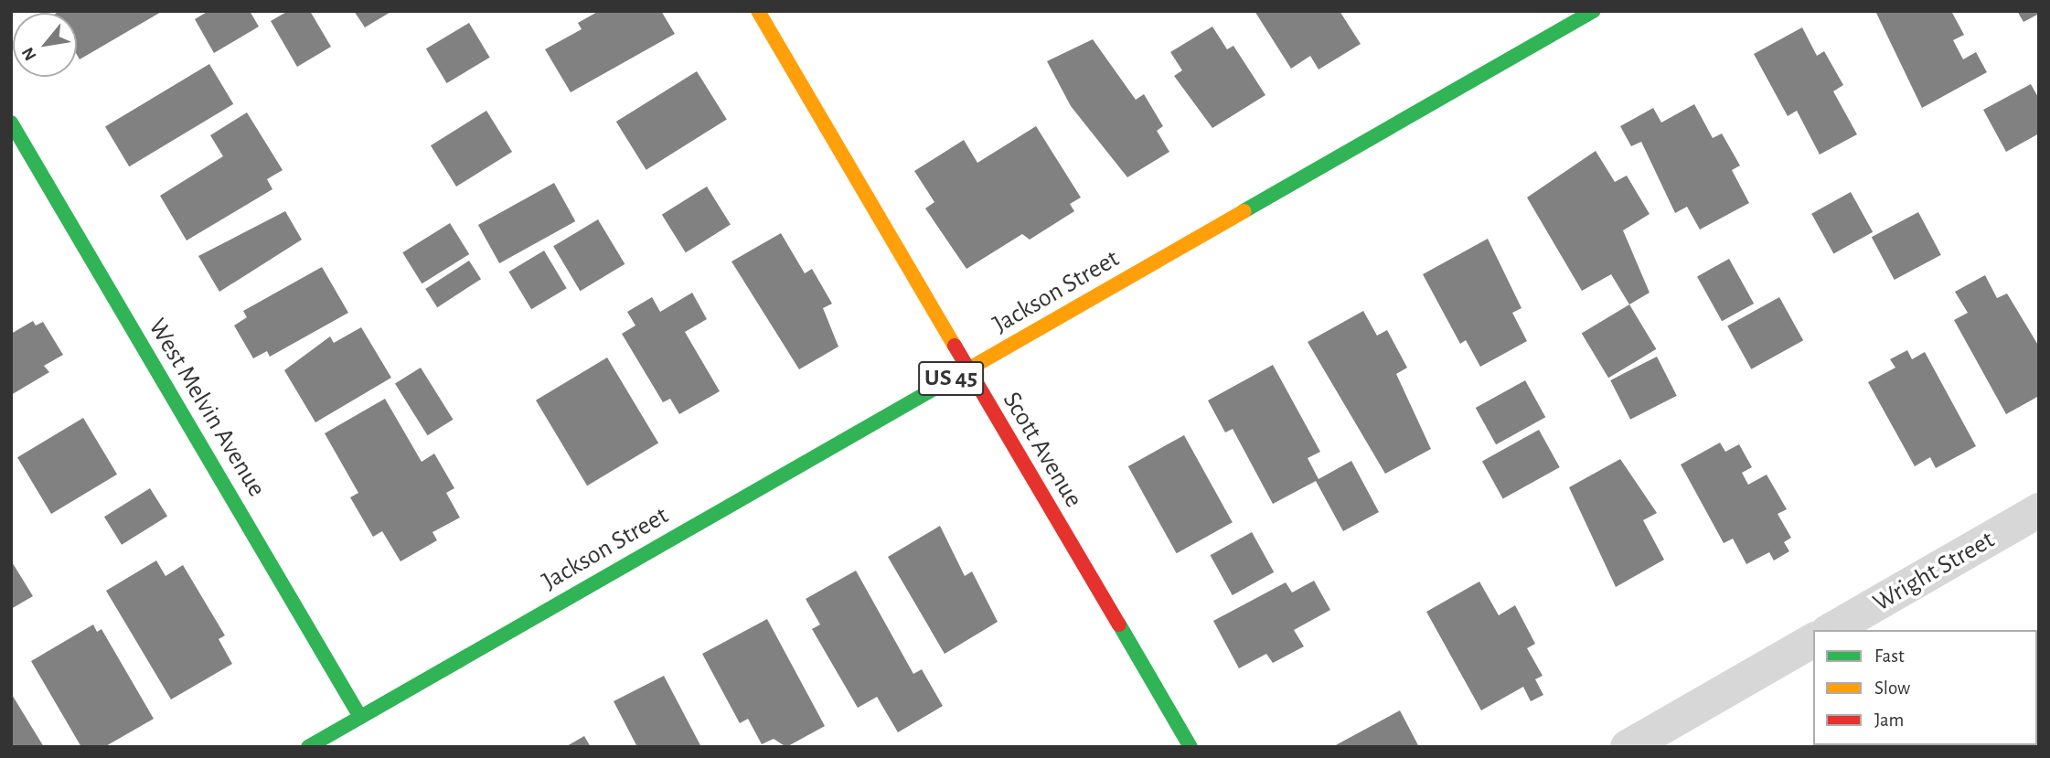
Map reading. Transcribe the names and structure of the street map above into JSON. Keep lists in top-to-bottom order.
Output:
{
  "streets": {
    "street": [
      "Jackson Street",
      "US 45",
      "West Melvin Avenue",
      "Scott Avenue",
      "Wright Street"
    ]
  },
  "crossings": [
    ["Jackson Street", "West Melvin Avenue"],
    ["Jackson Street", "Scott Avenue"]
  ],
  "legend": ["Fast", "Slow", "Jam"],
  "north": "bottom left"
}
